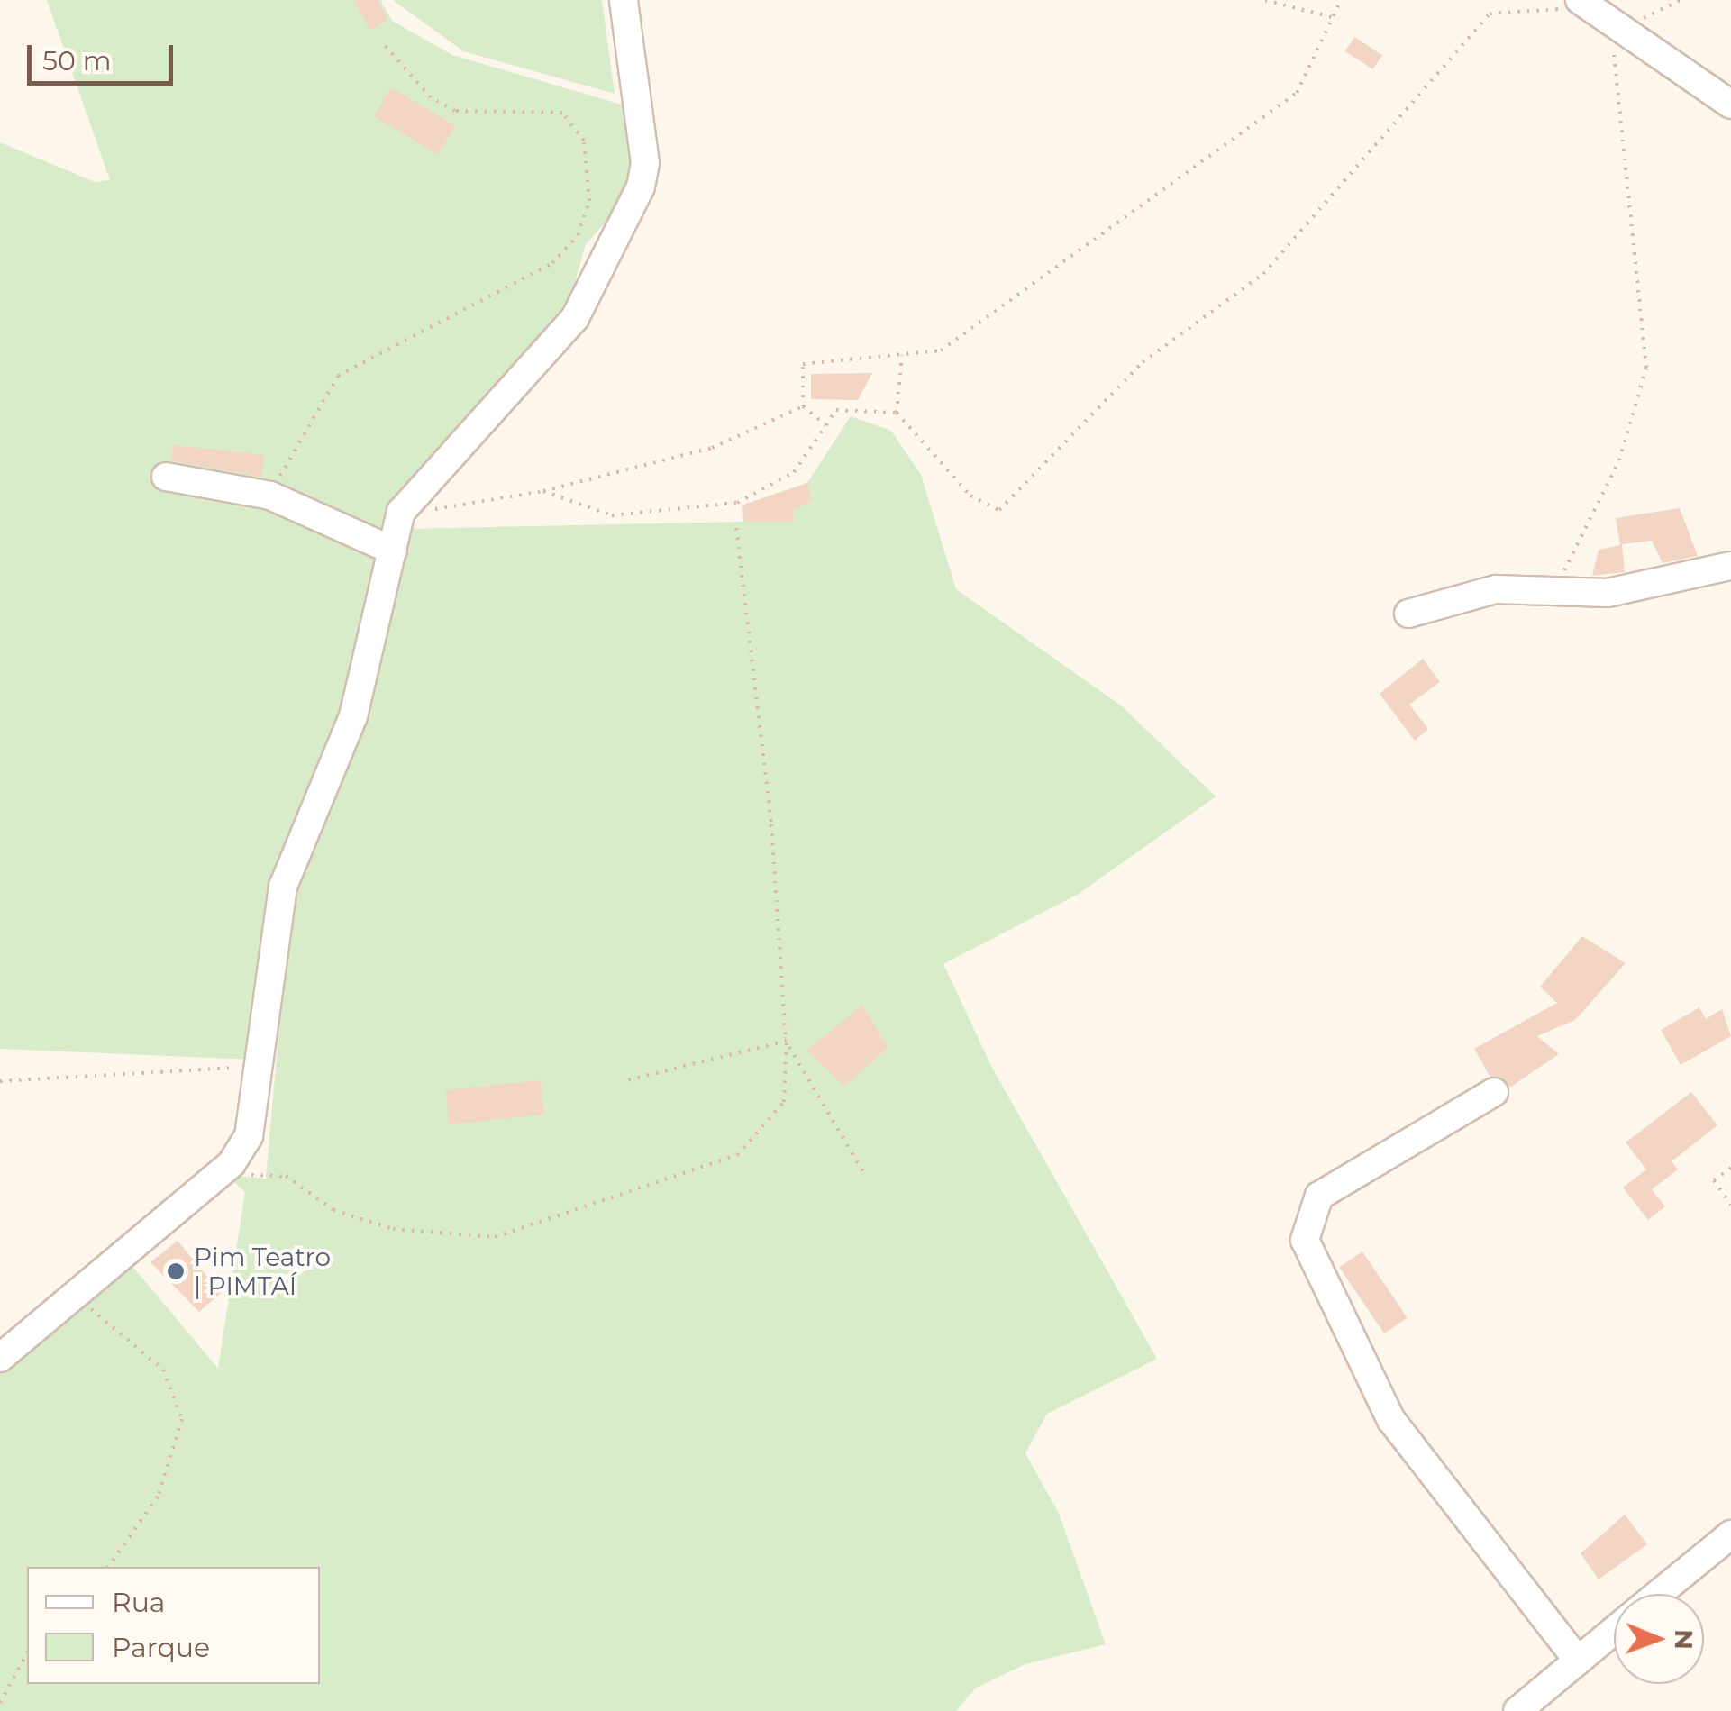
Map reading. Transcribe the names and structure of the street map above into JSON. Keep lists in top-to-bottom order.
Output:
{
  "places": ["Pim Teatro | PIMTAÍ"],
  "legend": ["Rua", "Parque"],
  "scale_bar": "50 m",
  "north": "right"
}
